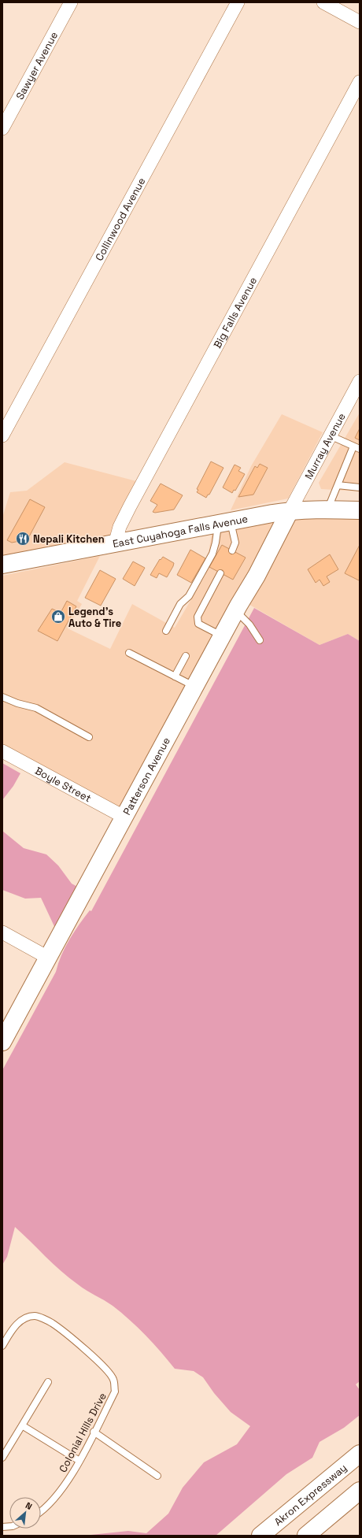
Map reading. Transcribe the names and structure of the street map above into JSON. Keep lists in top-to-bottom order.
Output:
{
  "streets": {
    "main road": ["East Cuyahoga Falls Avenue", "Patterson Avenue", "Akron Expressway"],
    "street": [
      "Sawyer Avenue",
      "Collinwood Avenue",
      "Big Falls Avenue",
      "Murray Avenue",
      "Boyle Street"
    ],
    "lane": ["Colonial Hills Drive"]
  },
  "crossings": [
    ["Big Falls Avenue", "East Cuyahoga Falls Avenue"],
    ["Murray Avenue", "East Cuyahoga Falls Avenue"],
    ["Murray Avenue", "Patterson Avenue"],
    ["East Cuyahoga Falls Avenue", "Patterson Avenue"],
    ["Patterson Avenue", "Boyle Street"]
  ],
  "places": {
    "restaurant": ["Nepali Kitchen"],
    "shop": ["Legend's Auto & Tire"]
  },
  "north": "top right"
}
